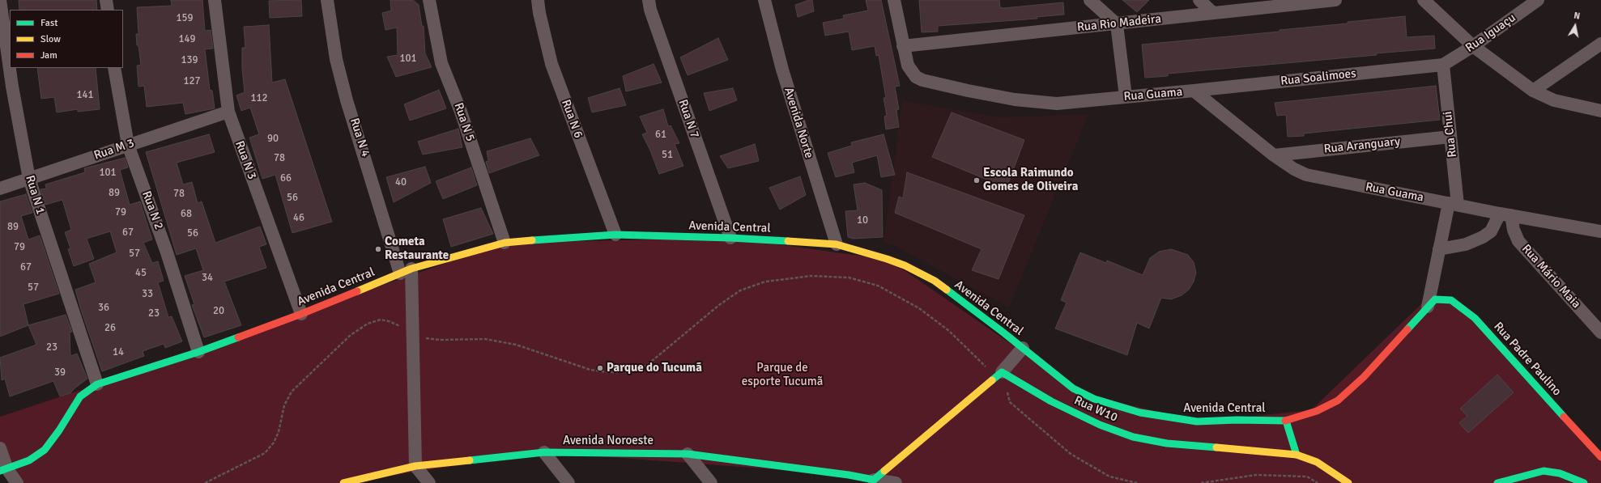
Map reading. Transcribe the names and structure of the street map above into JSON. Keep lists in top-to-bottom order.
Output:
{
  "streets": {
    "street": [
      "Rua Rio Madeira",
      "Rua Iguaçu",
      "Rua Soalimoes",
      "Rua Guama",
      "Rua N 6",
      "Rua N 7",
      "Rua N 5",
      "Avenida Norte",
      "Rua Chui",
      "Rua N 4",
      "Rua Aranguary",
      "Rua M 3",
      "Rua N 3",
      "Rua N 1",
      "Rua N 2",
      "Avenida Central",
      "Rua Mário Maia",
      "Rua Padre Paulino",
      "Rua W10",
      "Avenida Noroeste"
    ]
  },
  "crossings": [
    ["Rua Rio Madeira", "Rua Guama"],
    ["Rua Iguaçu", "Rua Soalimoes"],
    ["Rua Iguaçu", "Rua Chui"],
    ["Rua Soalimoes", "Rua Guama"],
    ["Rua Soalimoes", "Rua Chui"],
    ["Rua Guama", "Rua Chui"],
    ["Rua Guama", "Rua Aranguary"],
    ["Rua Guama", "Rua Mário Maia"],
    ["Rua N 6", "Avenida Central"],
    ["Rua N 7", "Avenida Central"],
    ["Rua N 5", "Avenida Central"],
    ["Avenida Norte", "Avenida Central"],
    ["Rua Chui", "Rua Aranguary"],
    ["Rua Chui", "Avenida Central"],
    ["Rua Chui", "Rua Padre Paulino"],
    ["Rua N 4", "Avenida Central"],
    ["Rua N 4", "Avenida Noroeste"],
    ["Rua M 3", "Rua N 3"],
    ["Rua M 3", "Rua N 1"],
    ["Rua M 3", "Rua N 2"],
    ["Rua N 3", "Avenida Central"],
    ["Rua N 1", "Avenida Central"],
    ["Rua N 2", "Avenida Central"],
    ["Avenida Central", "Rua Padre Paulino"]
  ],
  "parks": ["Parque de esporte Tucumã"],
  "places": ["Escola Raimundo Gomes de Oliveira", "Cometa Restaurante", "Parque do Tucumã"],
  "house_numbers": [
    "159",
    "149",
    "101",
    "139",
    "127",
    "141",
    "112",
    "61",
    "90",
    "51",
    "78",
    "101",
    "66",
    "40",
    "89",
    "78",
    "56",
    "79",
    "68",
    "46",
    "10",
    "89",
    "67",
    "56",
    "79",
    "57",
    "67",
    "45",
    "34",
    "57",
    "33",
    "36",
    "20",
    "23",
    "26",
    "23",
    "14",
    "39"
  ],
  "legend": ["Fast", "Slow", "Jam"],
  "north": "top"
}
